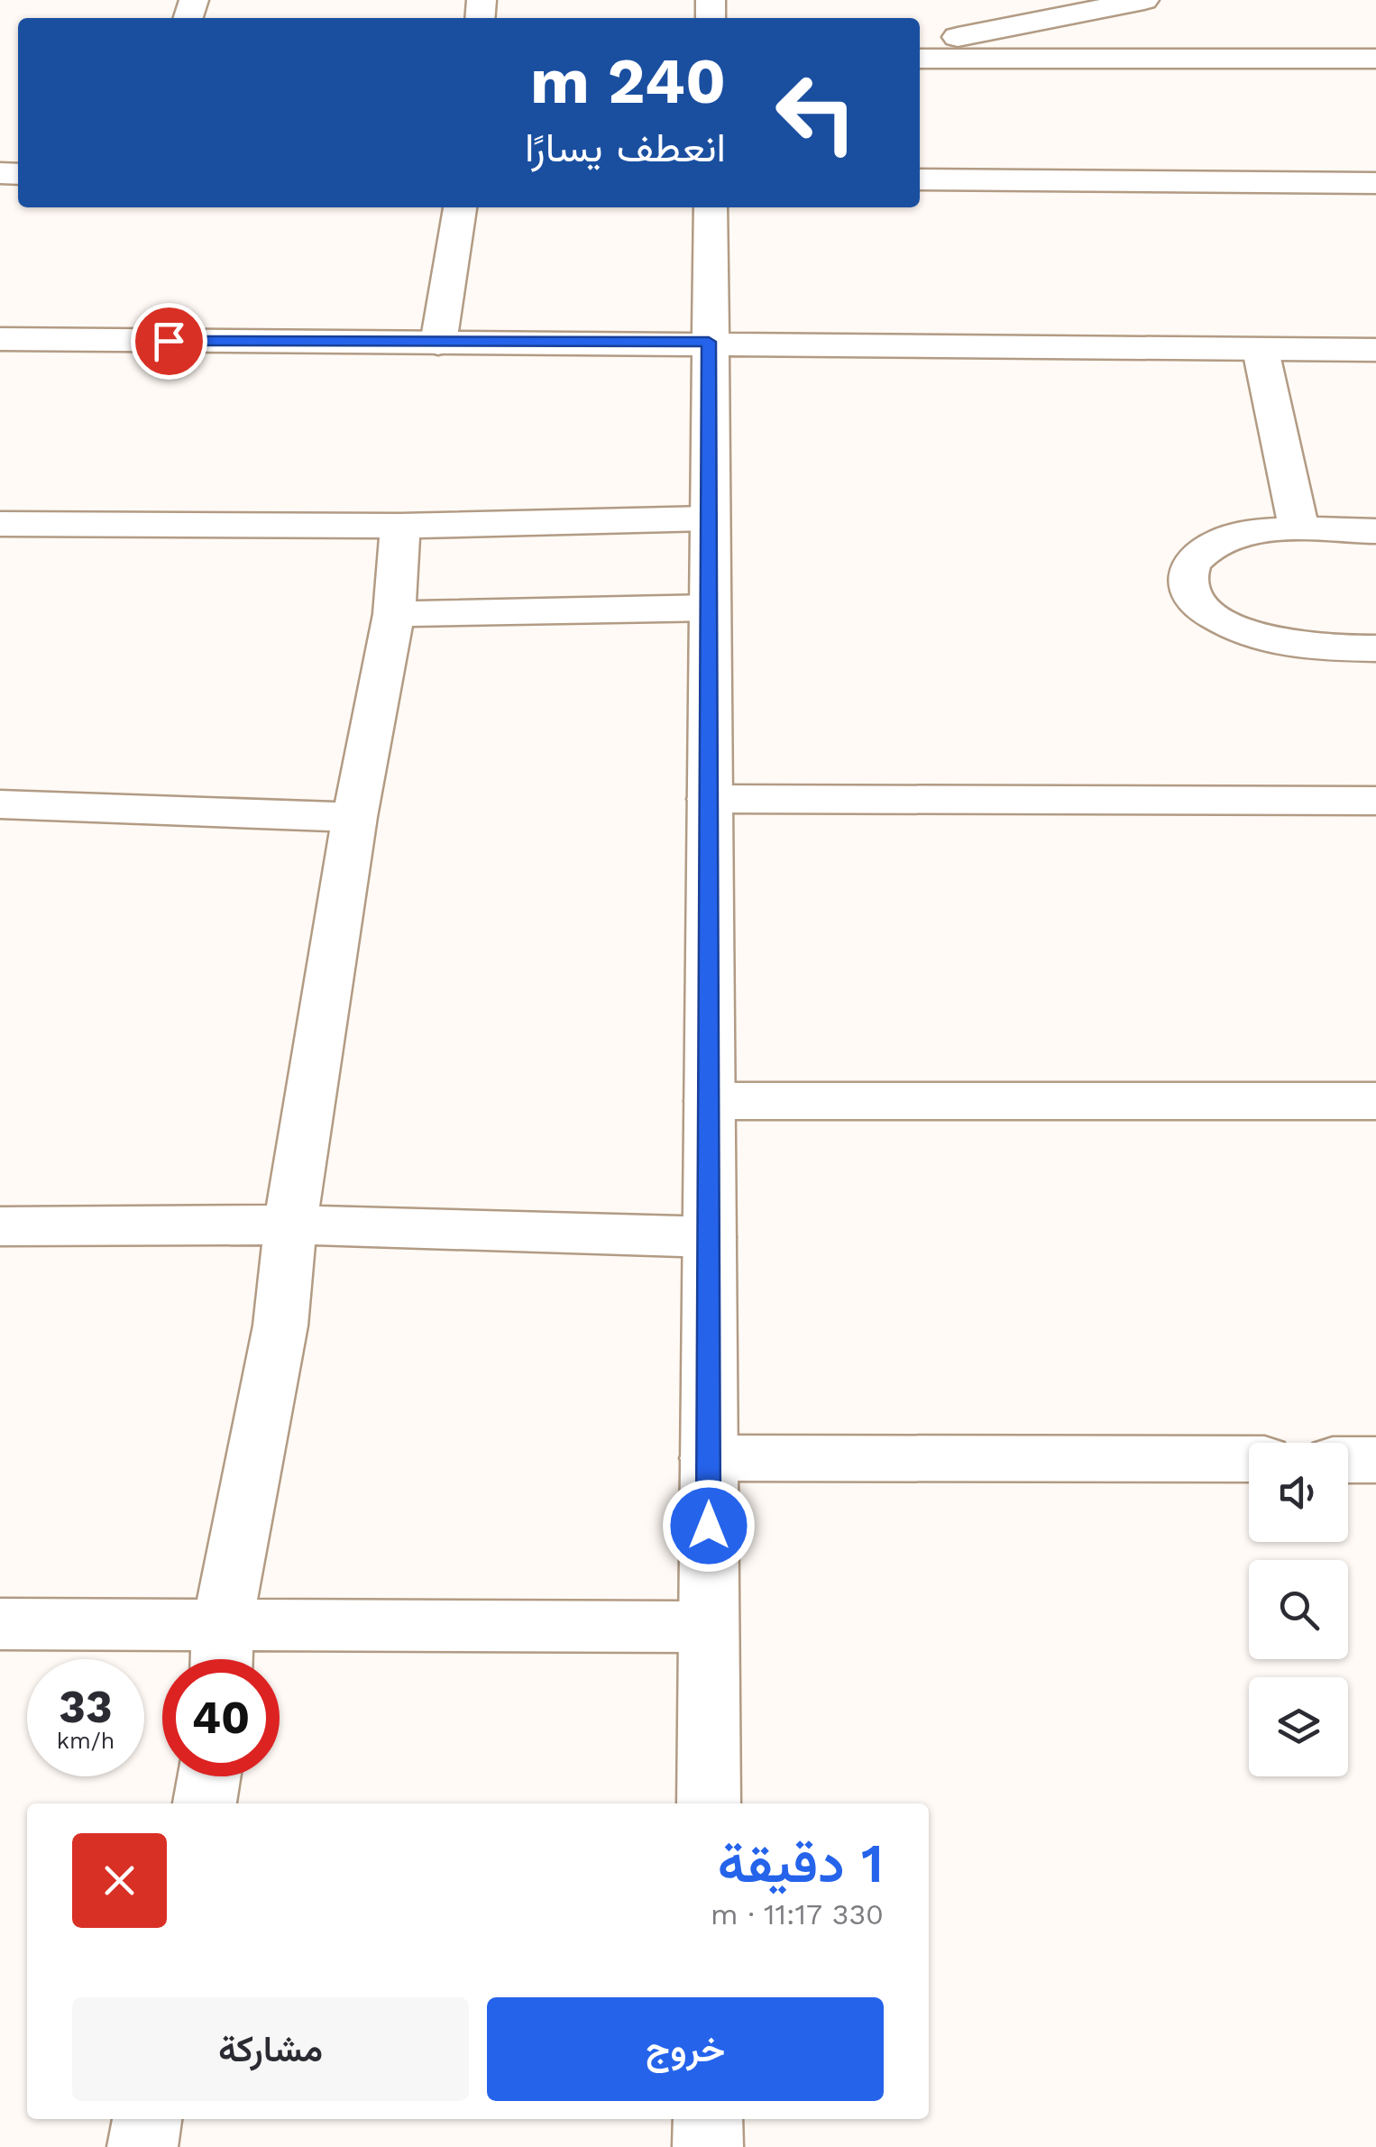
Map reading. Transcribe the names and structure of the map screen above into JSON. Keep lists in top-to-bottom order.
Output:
{
  "page": {
    "turn": ["240 m", "انعطف يسارًا"],
    "speed": "33 km/h",
    "limit": "40",
    "heading": ["1 دقيقة", "330 m · 11:17"],
    "buttons": ["خروج", "مشاركة"]
  }
}
